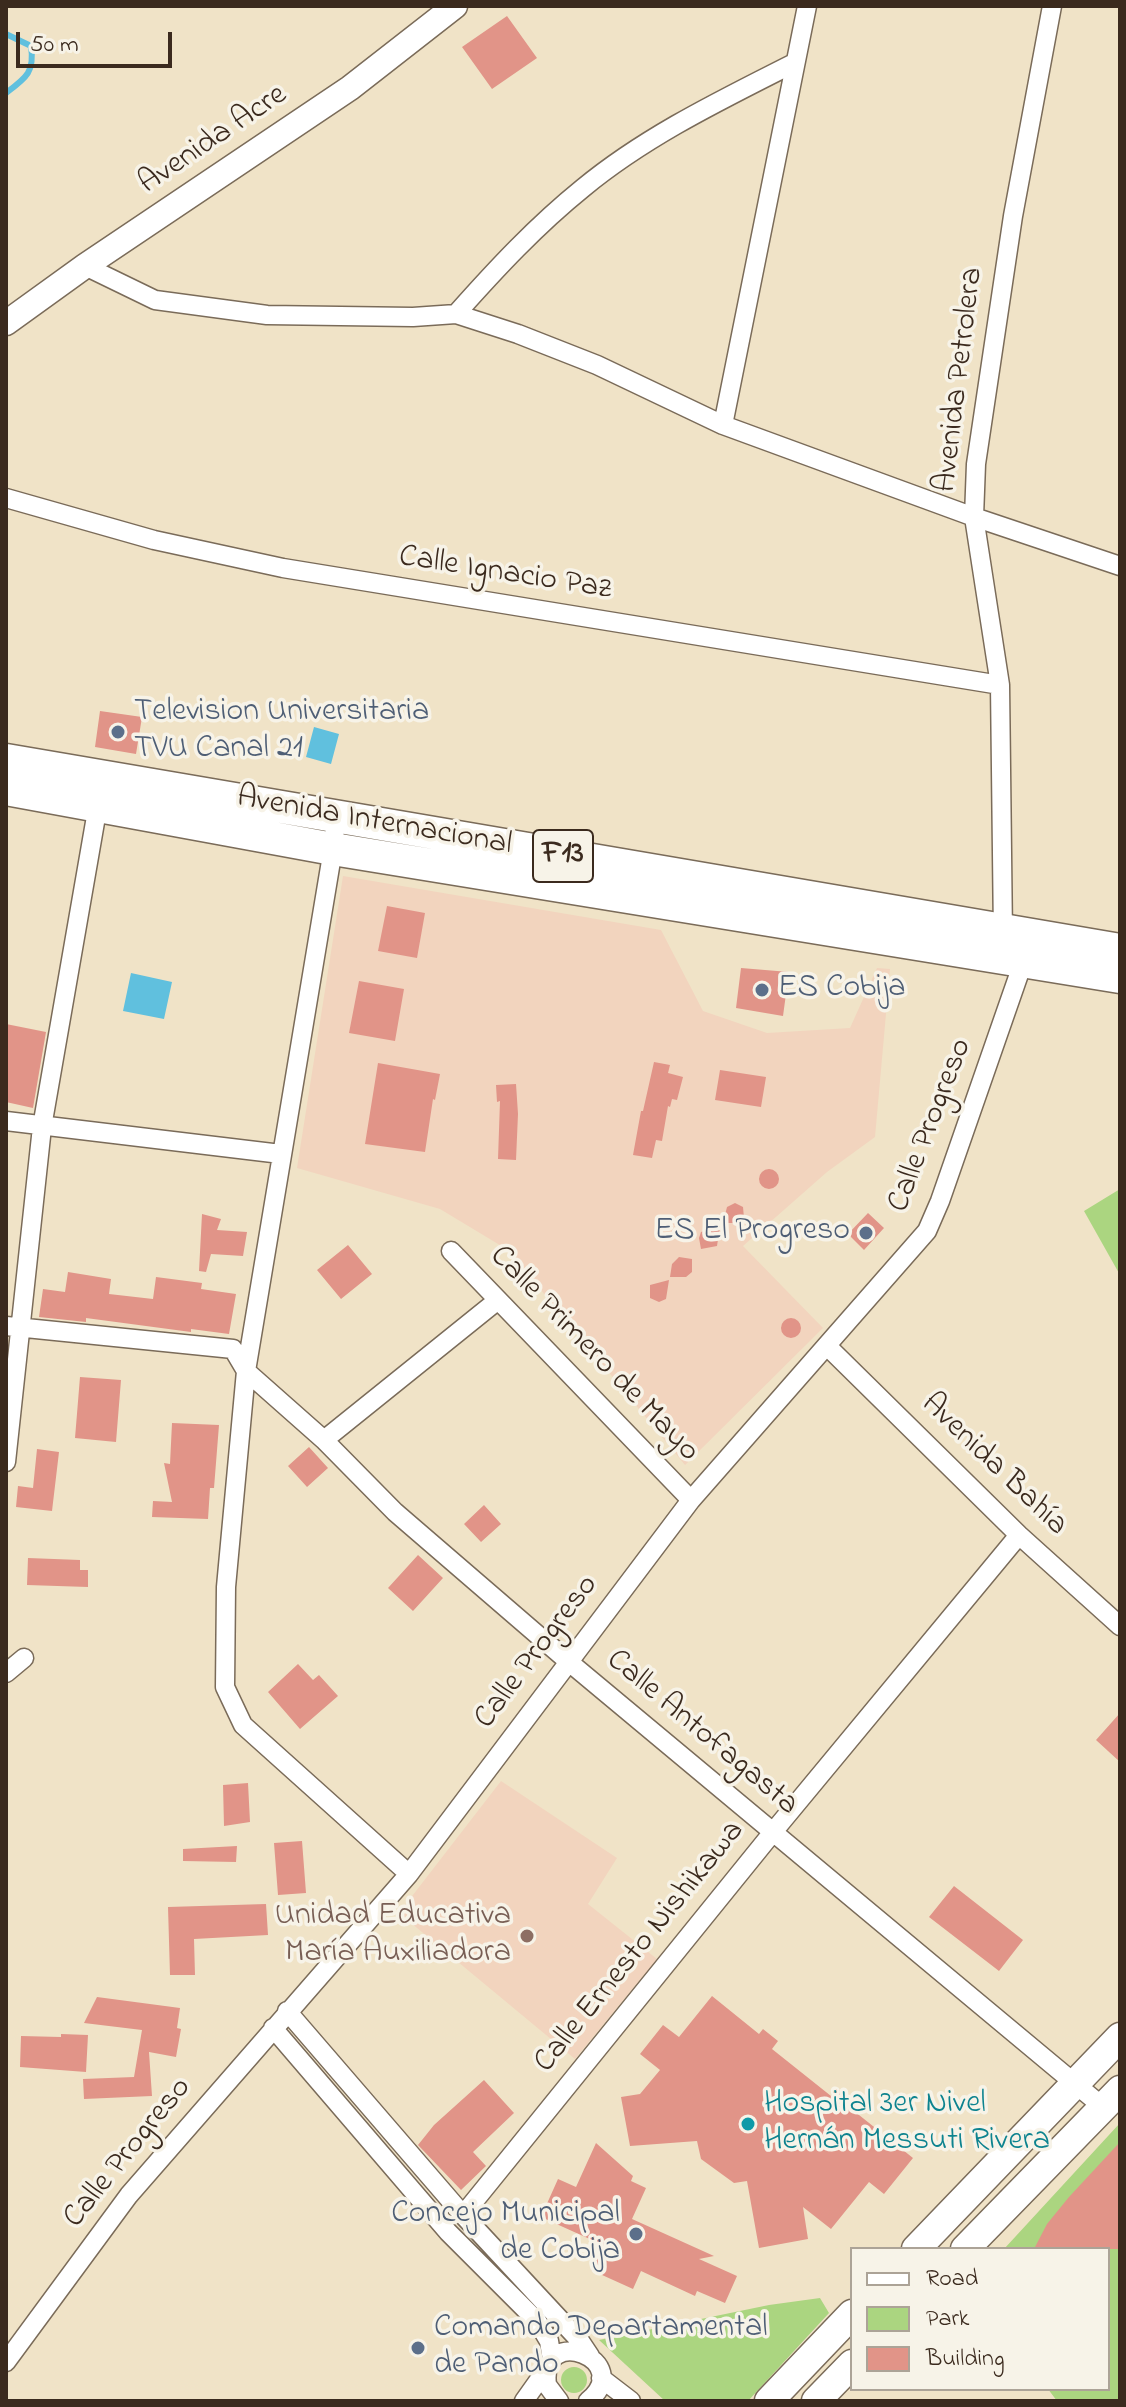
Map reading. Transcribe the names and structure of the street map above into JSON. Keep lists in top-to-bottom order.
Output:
{
  "streets": {
    "highway": ["Avenida Internacional", "F13"],
    "main road": ["Avenida Acre"],
    "street": [
      "Avenida Petrolera",
      "Calle Ignacio Paz",
      "Calle Progreso",
      "Calle Primero de Mayo",
      "Avenida Bahía",
      "Calle Antofagasta",
      "Calle Ernesto Nishikawa"
    ]
  },
  "crossings": [
    ["Avenida Petrolera", "Calle Ignacio Paz"],
    ["Avenida Petrolera", "Avenida Internacional"],
    ["Avenida Petrolera", "Calle Progreso"],
    ["Avenida Internacional", "Calle Progreso"],
    ["Calle Progreso", "Calle Primero de Mayo"],
    ["Calle Progreso", "Avenida Bahía"],
    ["Calle Progreso", "Calle Antofagasta"],
    ["Avenida Bahía", "Calle Ernesto Nishikawa"],
    ["Calle Antofagasta", "Calle Ernesto Nishikawa"]
  ],
  "places": [
    "Television Universitaria TVU Canal 21",
    "ES Cobija",
    "ES El Progreso",
    "Unidad Educativa María Auxiliadora",
    "Hospital 3er Nivel Hernán Messuti Rivera",
    "Concejo Municipal de Cobija",
    "Comando Departamental de Pando"
  ],
  "legend": ["Road", "Park", "Building"],
  "scale_bar": "50 m"
}
